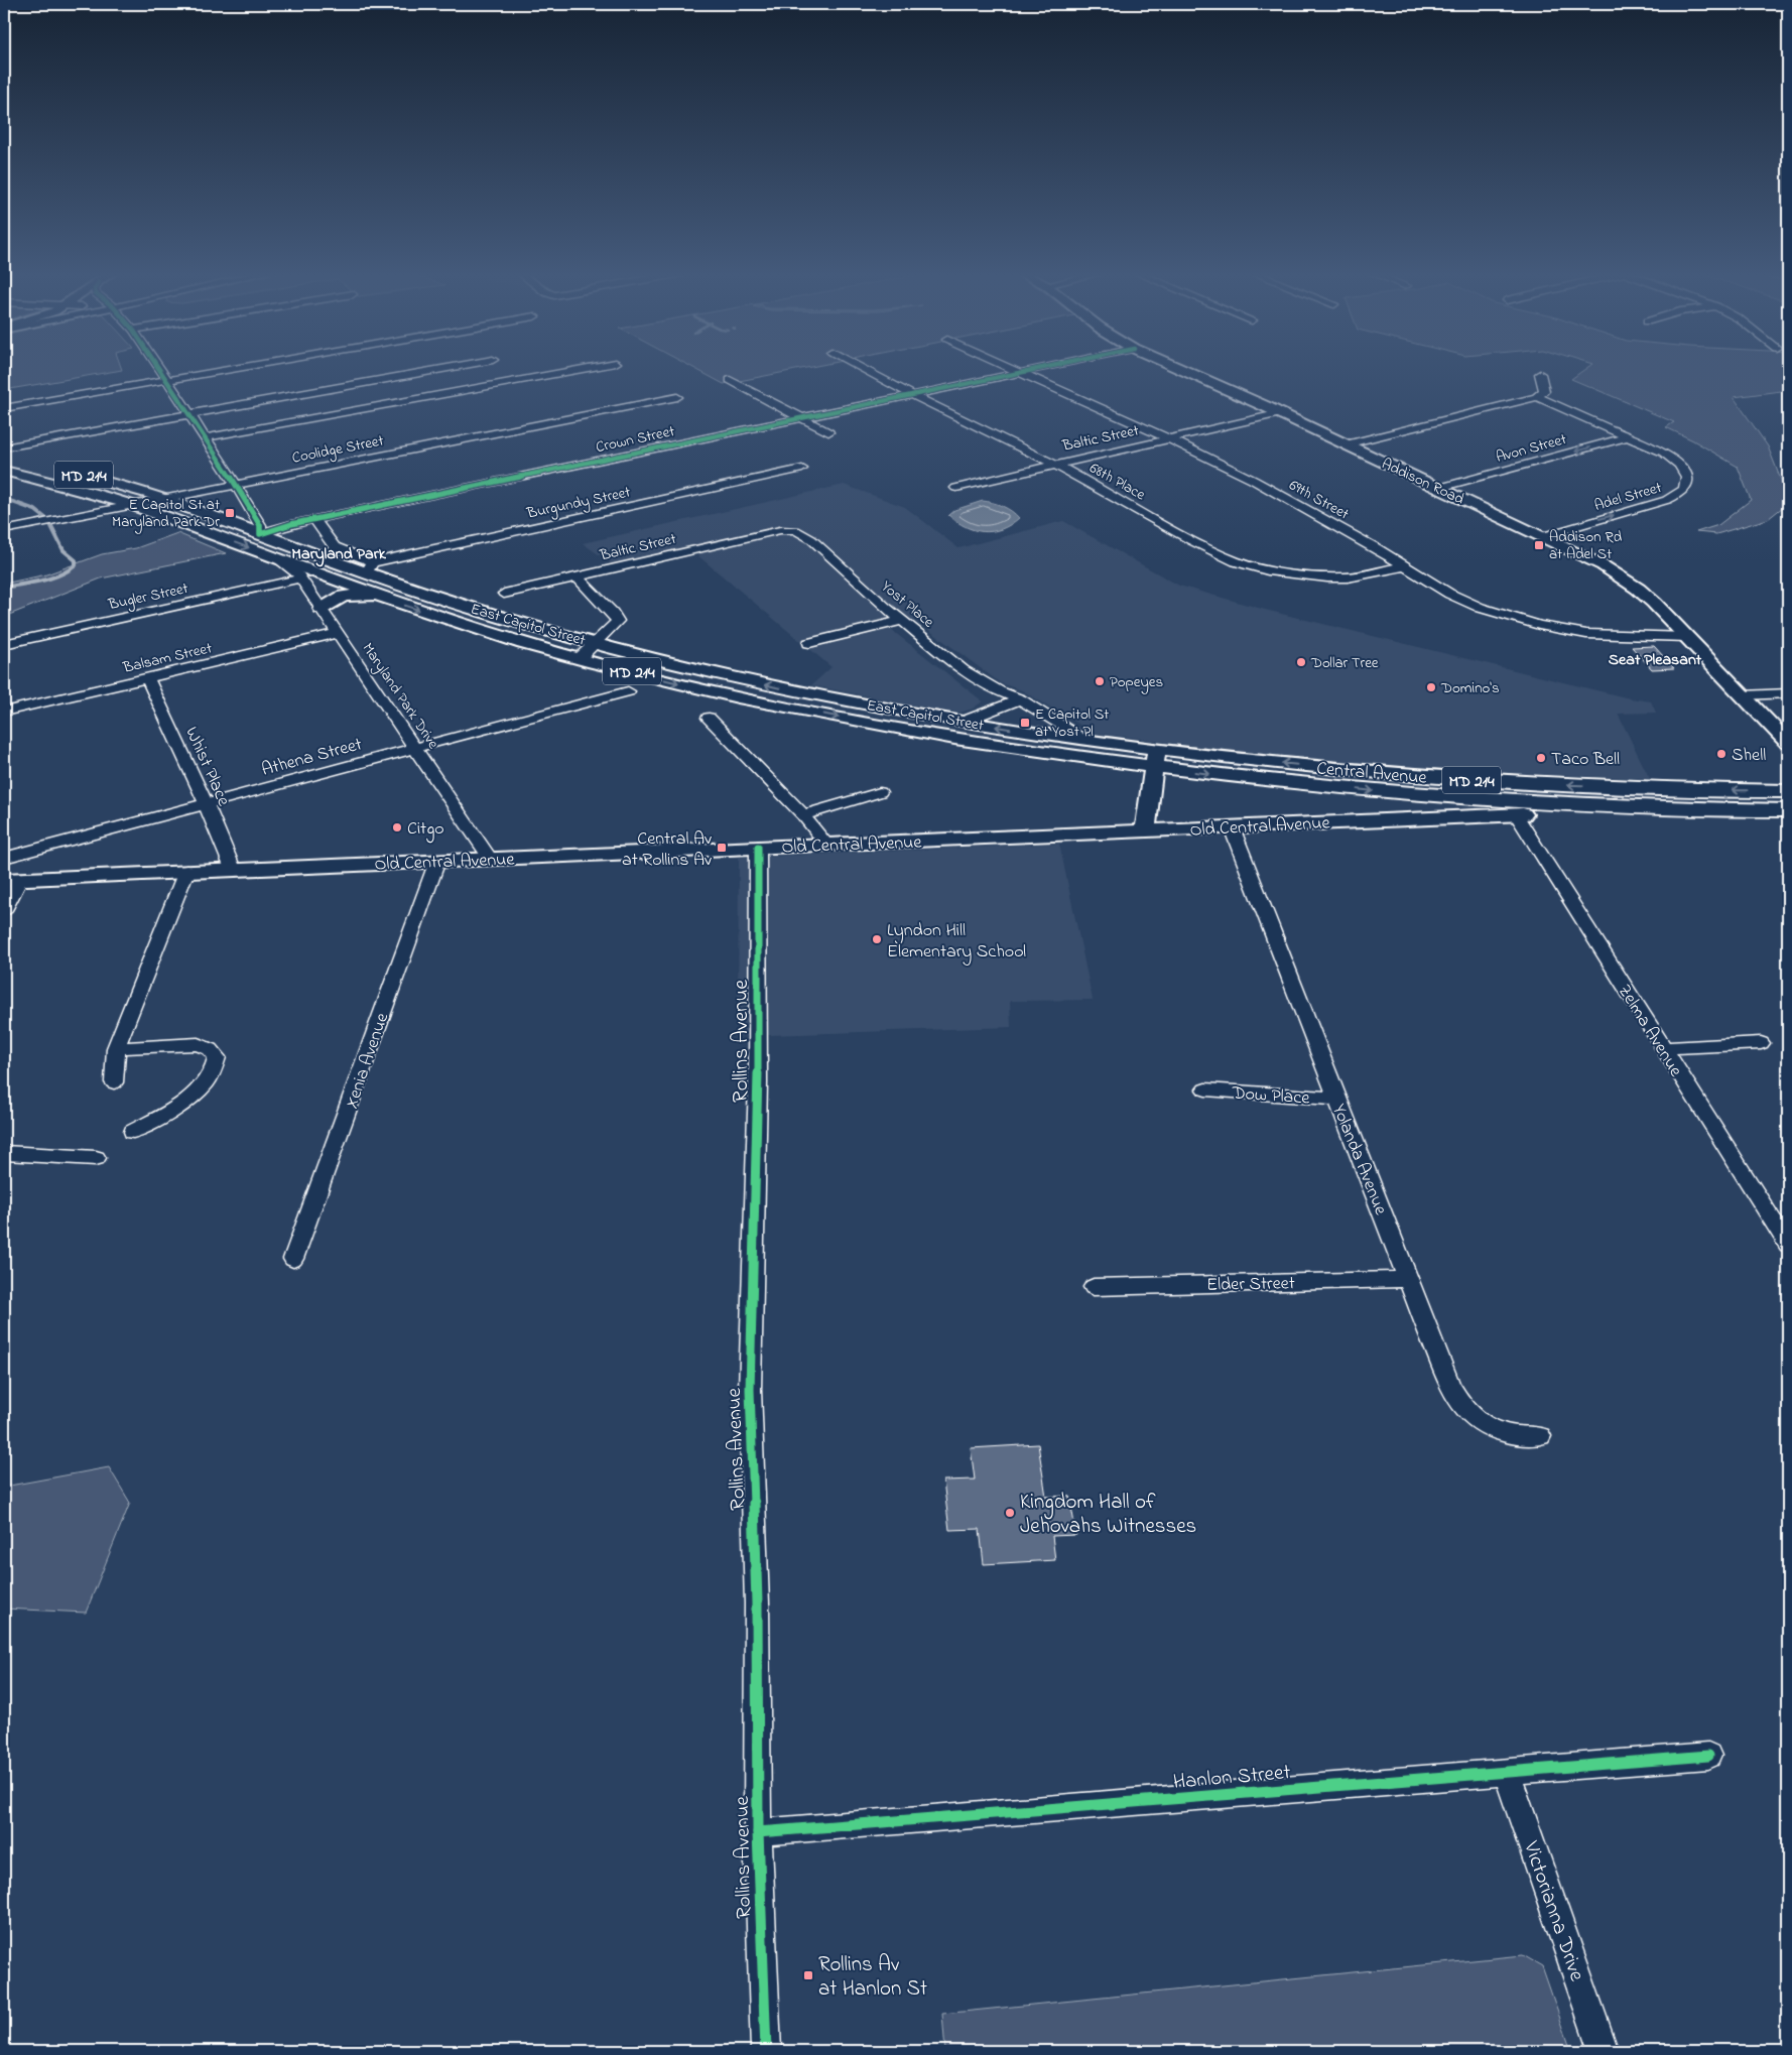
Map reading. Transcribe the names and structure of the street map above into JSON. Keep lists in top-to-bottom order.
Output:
{
  "streets": {
    "main road": [
      "MD 214",
      "Addison Road",
      "East Capitol Street",
      "Central Avenue",
      "Old Central Avenue"
    ],
    "street": [
      "Baltic Street",
      "Crown Street",
      "Avon Street",
      "Coolidge Street",
      "68th Place",
      "Adel Street",
      "69th Street",
      "Burgundy Street",
      "Bugler Street",
      "Yost Place",
      "Balsam Street",
      "Maryland Park Drive",
      "Athena Street",
      "Whist Place",
      "Zelma Avenue",
      "Rollins Avenue",
      "Xenia Avenue",
      "Dow Place",
      "Yolanda Avenue",
      "Elder Street",
      "Hanlon Street",
      "Victorianna Drive"
    ]
  },
  "crossings": [
    ["Baltic Street", "68th Place"],
    ["Baltic Street", "Addison Road"],
    ["Baltic Street", "69th Street"],
    ["Baltic Street", "Yost Place"],
    ["Crown Street", "68th Place"],
    ["Crown Street", "69th Street"],
    ["Crown Street", "East Capitol Street"],
    ["Avon Street", "Addison Road"],
    ["Avon Street", "Adel Street"],
    ["Coolidge Street", "East Capitol Street"],
    ["68th Place", "69th Street"],
    ["Addison Road", "Adel Street"],
    ["Addison Road", "69th Street"],
    ["Burgundy Street", "East Capitol Street"],
    ["Bugler Street", "Maryland Park Drive"],
    ["Yost Place", "East Capitol Street"],
    ["East Capitol Street", "Maryland Park Drive"],
    ["East Capitol Street", "Central Avenue"],
    ["Balsam Street", "Maryland Park Drive"],
    ["Balsam Street", "Whist Place"],
    ["Maryland Park Drive", "Athena Street"],
    ["Maryland Park Drive", "Old Central Avenue"],
    ["Athena Street", "Whist Place"],
    ["Whist Place", "Old Central Avenue"],
    ["Central Avenue", "Old Central Avenue"],
    ["Old Central Avenue", "Zelma Avenue"],
    ["Old Central Avenue", "Rollins Avenue"],
    ["Old Central Avenue", "Xenia Avenue"],
    ["Old Central Avenue", "Yolanda Avenue"],
    ["Rollins Avenue", "Hanlon Street"],
    ["Dow Place", "Yolanda Avenue"],
    ["Yolanda Avenue", "Elder Street"],
    ["Hanlon Street", "Victorianna Drive"]
  ],
  "districts": ["Maryland Park", "Seat Pleasant"],
  "places": {
    "transit": [
      "E Capitol St at Maryland Park Dr",
      "Addison Rd at Adel St",
      "E Capitol St at Yost Pl",
      "Central Av at Rollins Av",
      "Rollins Av at Hanlon St"
    ],
    "other": [
      "Dollar Tree",
      "Popeyes",
      "Domino's",
      "Shell",
      "Taco Bell",
      "Citgo",
      "Lyndon Hill Elementary School",
      "Kingdom Hall of Jehovahs Witnesses"
    ]
  }
}
